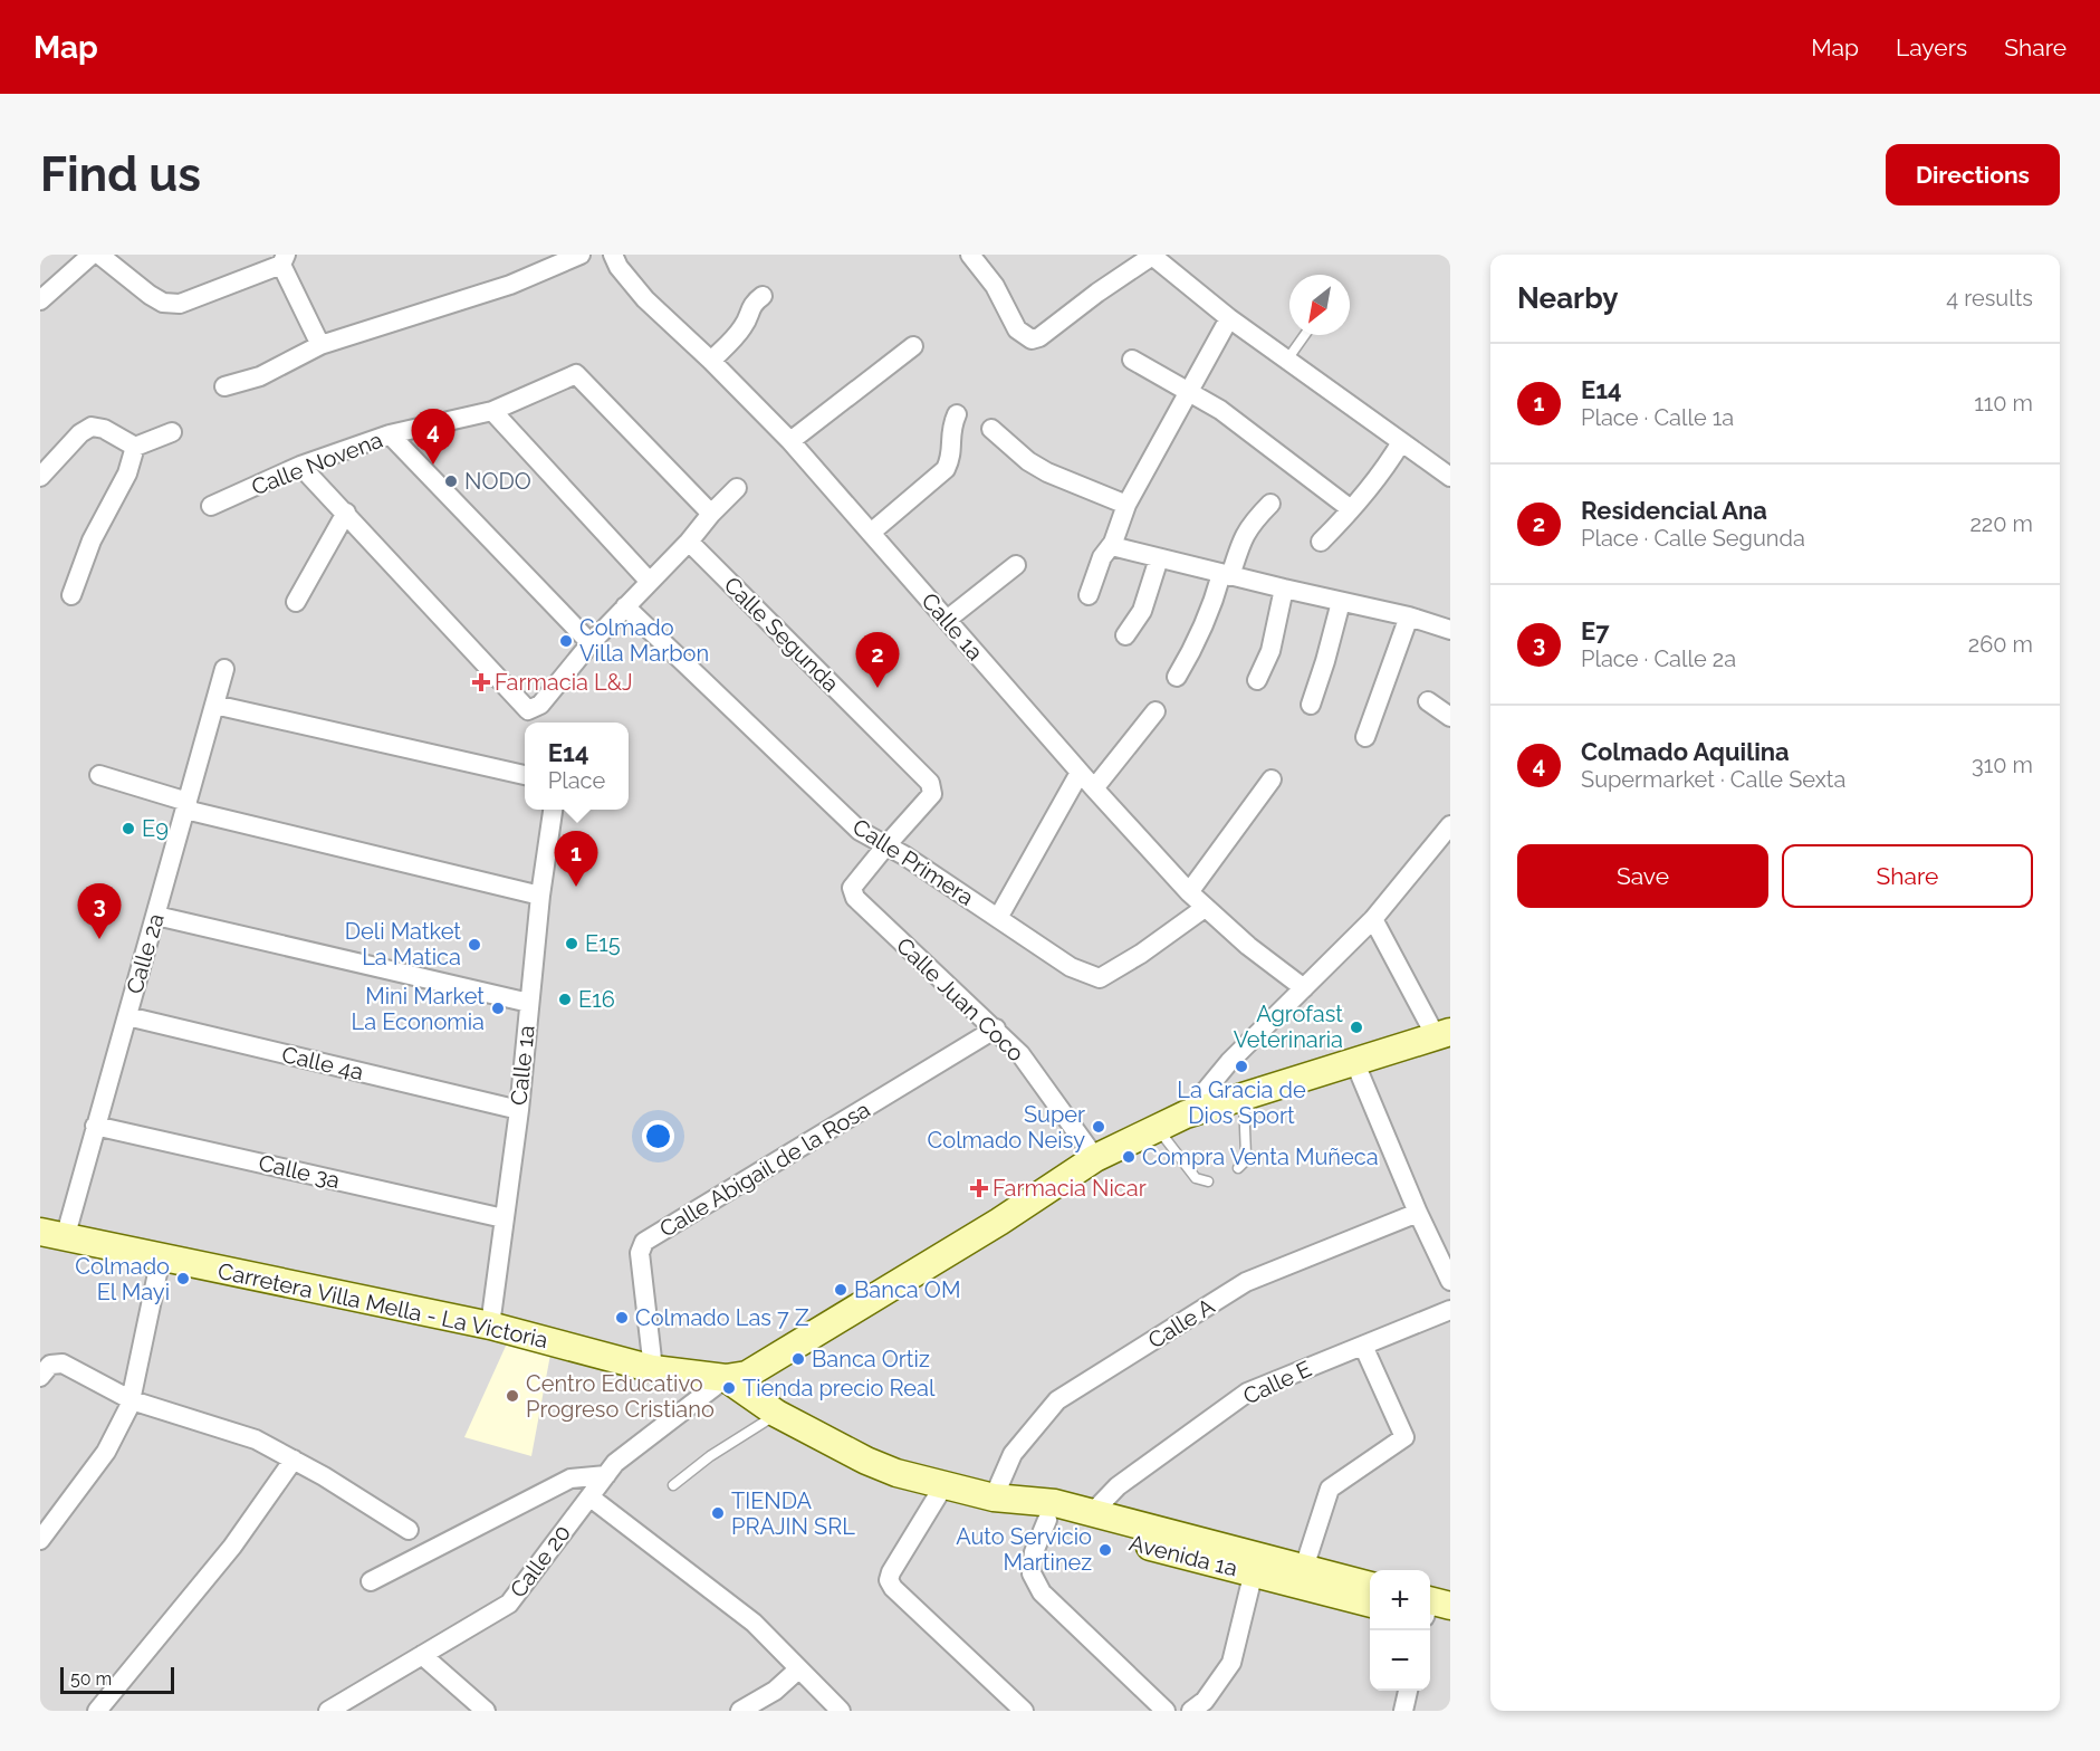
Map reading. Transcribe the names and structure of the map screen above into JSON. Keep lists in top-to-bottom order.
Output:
{
  "streets": {
    "main road": ["Carretera Villa Mella - La Victoria", "Avenida 1a"],
    "street": [
      "Calle Novena",
      "Calle 1a",
      "Calle Segunda",
      "Calle Primera",
      "Calle 2a",
      "Calle Juan Coco",
      "Calle 4a",
      "Calle Abigail de la Rosa",
      "Calle 3a",
      "Calle A",
      "Calle E",
      "Calle 20"
    ]
  },
  "crossings": [
    ["Calle 1a", "Calle Primera"],
    ["Calle 1a", "Calle 4a"],
    ["Calle 1a", "Calle 3a"],
    ["Calle 1a", "Carretera Villa Mella - La Victoria"],
    ["Calle Segunda", "Calle Primera"],
    ["Calle Segunda", "Calle Juan Coco"],
    ["Calle Primera", "Calle Juan Coco"],
    ["Calle 2a", "Calle 4a"],
    ["Calle 2a", "Calle 3a"],
    ["Calle 2a", "Carretera Villa Mella - La Victoria"],
    ["Calle Juan Coco", "Calle Abigail de la Rosa"],
    ["Calle Abigail de la Rosa", "Carretera Villa Mella - La Victoria"],
    ["Carretera Villa Mella - La Victoria", "Avenida 1a"],
    ["Carretera Villa Mella - La Victoria", "Calle 20"],
    ["Calle A", "Avenida 1a"],
    ["Calle E", "Avenida 1a"],
    ["Avenida 1a", "Calle 20"]
  ],
  "places": {
    "other": [
      "NODO",
      "Colmado Villa Marbon",
      "E9",
      "E15",
      "Deli Matket La Matica",
      "E16",
      "Mini Market La Economia",
      "Agrofast Veterinaria",
      "La Gracia de Dios Sport",
      "Super Colmado Neisy",
      "Compra Venta Muñeca",
      "Colmado El Mayi",
      "Banca OM",
      "Colmado Las 7 Z",
      "Banca Ortiz",
      "Tienda precio Real",
      "Centro Educativo Progreso Cristiano",
      "TIENDA PRAJIN SRL",
      "Auto Servicio Martinez"
    ],
    "health": ["Farmacia L&J", "Farmacia Nicar"]
  },
  "scale_bar": "50 m",
  "north": "bottom left",
  "page": {
    "header": "Map",
    "nav": ["Map", "Layers", "Share"],
    "buttons": [
      "Directions",
      ["Save", "Share"]
    ],
    "title": "Find us",
    "heading": ["Nearby", "4 results"],
    "list": [
      {
        "mark": "1",
        "name": "E14",
        "note": "Place · Calle 1a",
        "value": "110 m"
      },
      {
        "mark": "2",
        "name": "Residencial Ana",
        "note": "Place · Calle Segunda",
        "value": "220 m"
      },
      {
        "mark": "3",
        "name": "E7",
        "note": "Place · Calle 2a",
        "value": "260 m"
      },
      {
        "mark": "4",
        "name": "Colmado Aquilina",
        "note": "Supermarket · Calle Sexta",
        "value": "310 m"
      }
    ],
    "pins": [
      "4",
      "2",
      "1",
      "3"
    ],
    "popup": ["E14", "Place"],
    "map_buttons": ["+", "−"],
    "scale": "50 m"
  }
}
